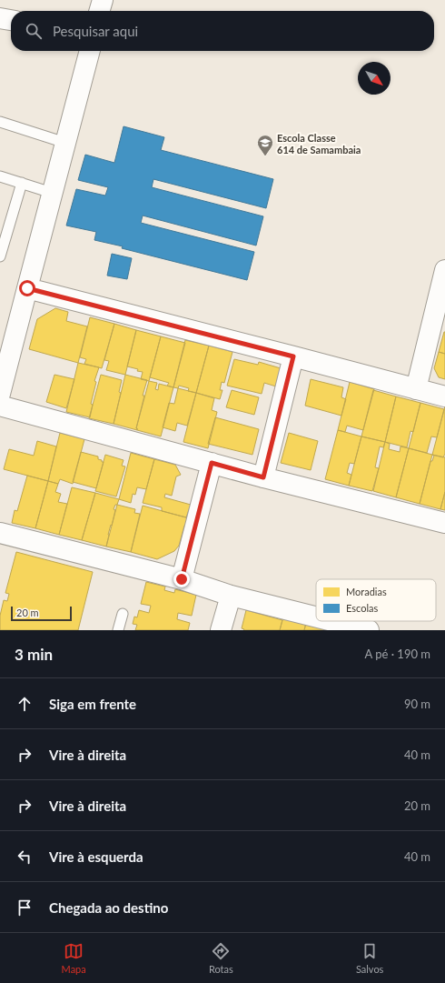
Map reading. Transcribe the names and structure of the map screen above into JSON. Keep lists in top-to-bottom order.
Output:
{
  "places": {
    "school or university": ["Escola Classe 614 de Samambaia"]
  },
  "legend": ["Moradias", "Escolas"],
  "scale_bar": "20 m",
  "north": "bottom right",
  "page": {
    "search": "Pesquisar aqui",
    "scale": "20 m",
    "heading": ["3 min", "A pé · 190 m"],
    "list": [
      ["Siga em frente", "90 m"],
      ["Vire à direita", "40 m"],
      ["Vire à direita", "20 m"],
      ["Vire à esquerda", "40 m"],
      "Chegada ao destino"
    ],
    "nav": ["Mapa", "Rotas", "Salvos"]
  }
}
